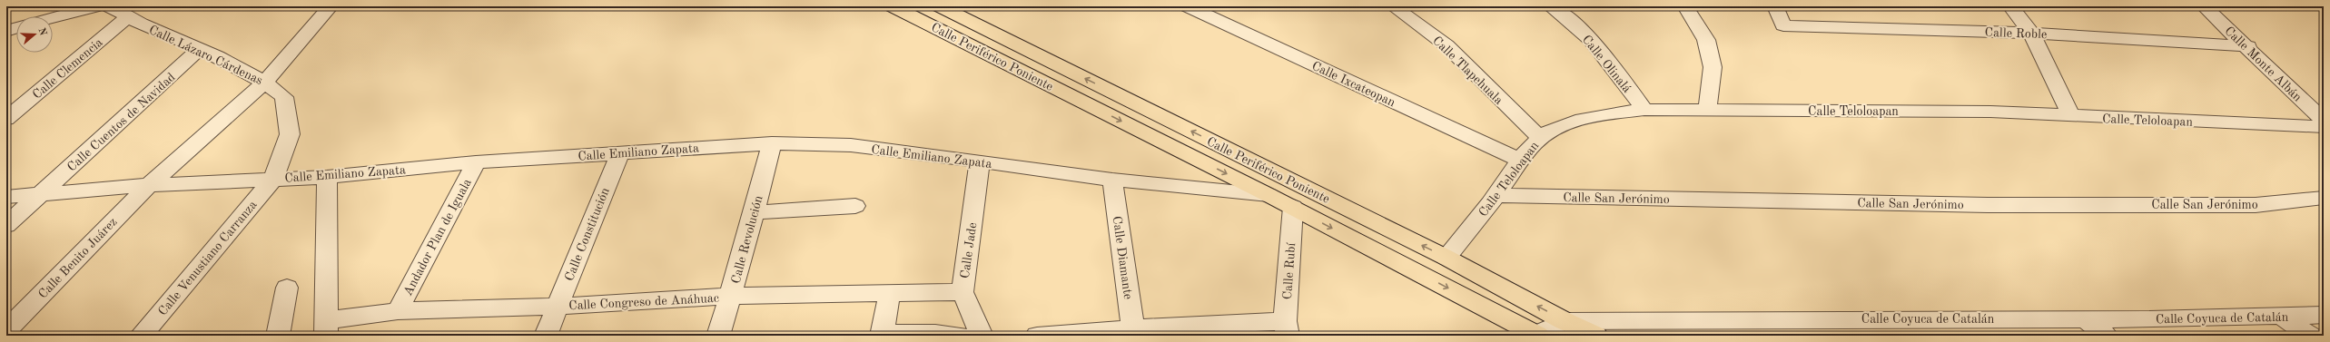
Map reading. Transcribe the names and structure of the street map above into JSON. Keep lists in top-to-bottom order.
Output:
{
  "streets": {
    "main road": ["Calle Periférico Poniente"],
    "street": [
      "Calle Roble",
      "Calle Lázaro Cárdenas",
      "Calle Olinalá",
      "Calle Monte Albán",
      "Calle Clemencia",
      "Calle Tlapehuala",
      "Calle Ixcateopan",
      "Calle Teloloapan",
      "Calle Cuentos de Navidad",
      "Calle Emiliano Zapata",
      "Calle San Jerónimo",
      "Calle Constitución",
      "Andador Plan de Iguala",
      "Calle Revolución",
      "Calle Jade",
      "Calle Benito Juárez",
      "Calle Venustiano Carranza",
      "Calle Diamante",
      "Calle Rubí",
      "Calle Congreso de Anáhuac",
      "Calle Coyuca de Catalán"
    ]
  },
  "crossings": [
    ["Calle Roble", "Calle Monte Albán"],
    ["Calle Lázaro Cárdenas", "Calle Clemencia"],
    ["Calle Lázaro Cárdenas", "Calle Cuentos de Navidad"],
    ["Calle Lázaro Cárdenas", "Calle Emiliano Zapata"],
    ["Calle Lázaro Cárdenas", "Calle Benito Juárez"],
    ["Calle Lázaro Cárdenas", "Calle Venustiano Carranza"],
    ["Calle Periférico Poniente", "Calle Teloloapan"],
    ["Calle Periférico Poniente", "Calle Emiliano Zapata"],
    ["Calle Periférico Poniente", "Calle Rubí"],
    ["Calle Periférico Poniente", "Calle Coyuca de Catalán"],
    ["Calle Olinalá", "Calle Teloloapan"],
    ["Calle Tlapehuala", "Calle Teloloapan"],
    ["Calle Ixcateopan", "Calle Teloloapan"],
    ["Calle Teloloapan", "Calle San Jerónimo"],
    ["Calle Cuentos de Navidad", "Calle Emiliano Zapata"],
    ["Calle Emiliano Zapata", "Calle Constitución"],
    ["Calle Emiliano Zapata", "Andador Plan de Iguala"],
    ["Calle Emiliano Zapata", "Calle Revolución"],
    ["Calle Emiliano Zapata", "Calle Jade"],
    ["Calle Emiliano Zapata", "Calle Benito Juárez"],
    ["Calle Emiliano Zapata", "Calle Venustiano Carranza"],
    ["Calle Emiliano Zapata", "Calle Diamante"],
    ["Calle Constitución", "Calle Congreso de Anáhuac"],
    ["Andador Plan de Iguala", "Calle Congreso de Anáhuac"],
    ["Calle Revolución", "Calle Congreso de Anáhuac"],
    ["Calle Jade", "Calle Congreso de Anáhuac"]
  ],
  "north": "right"
}
